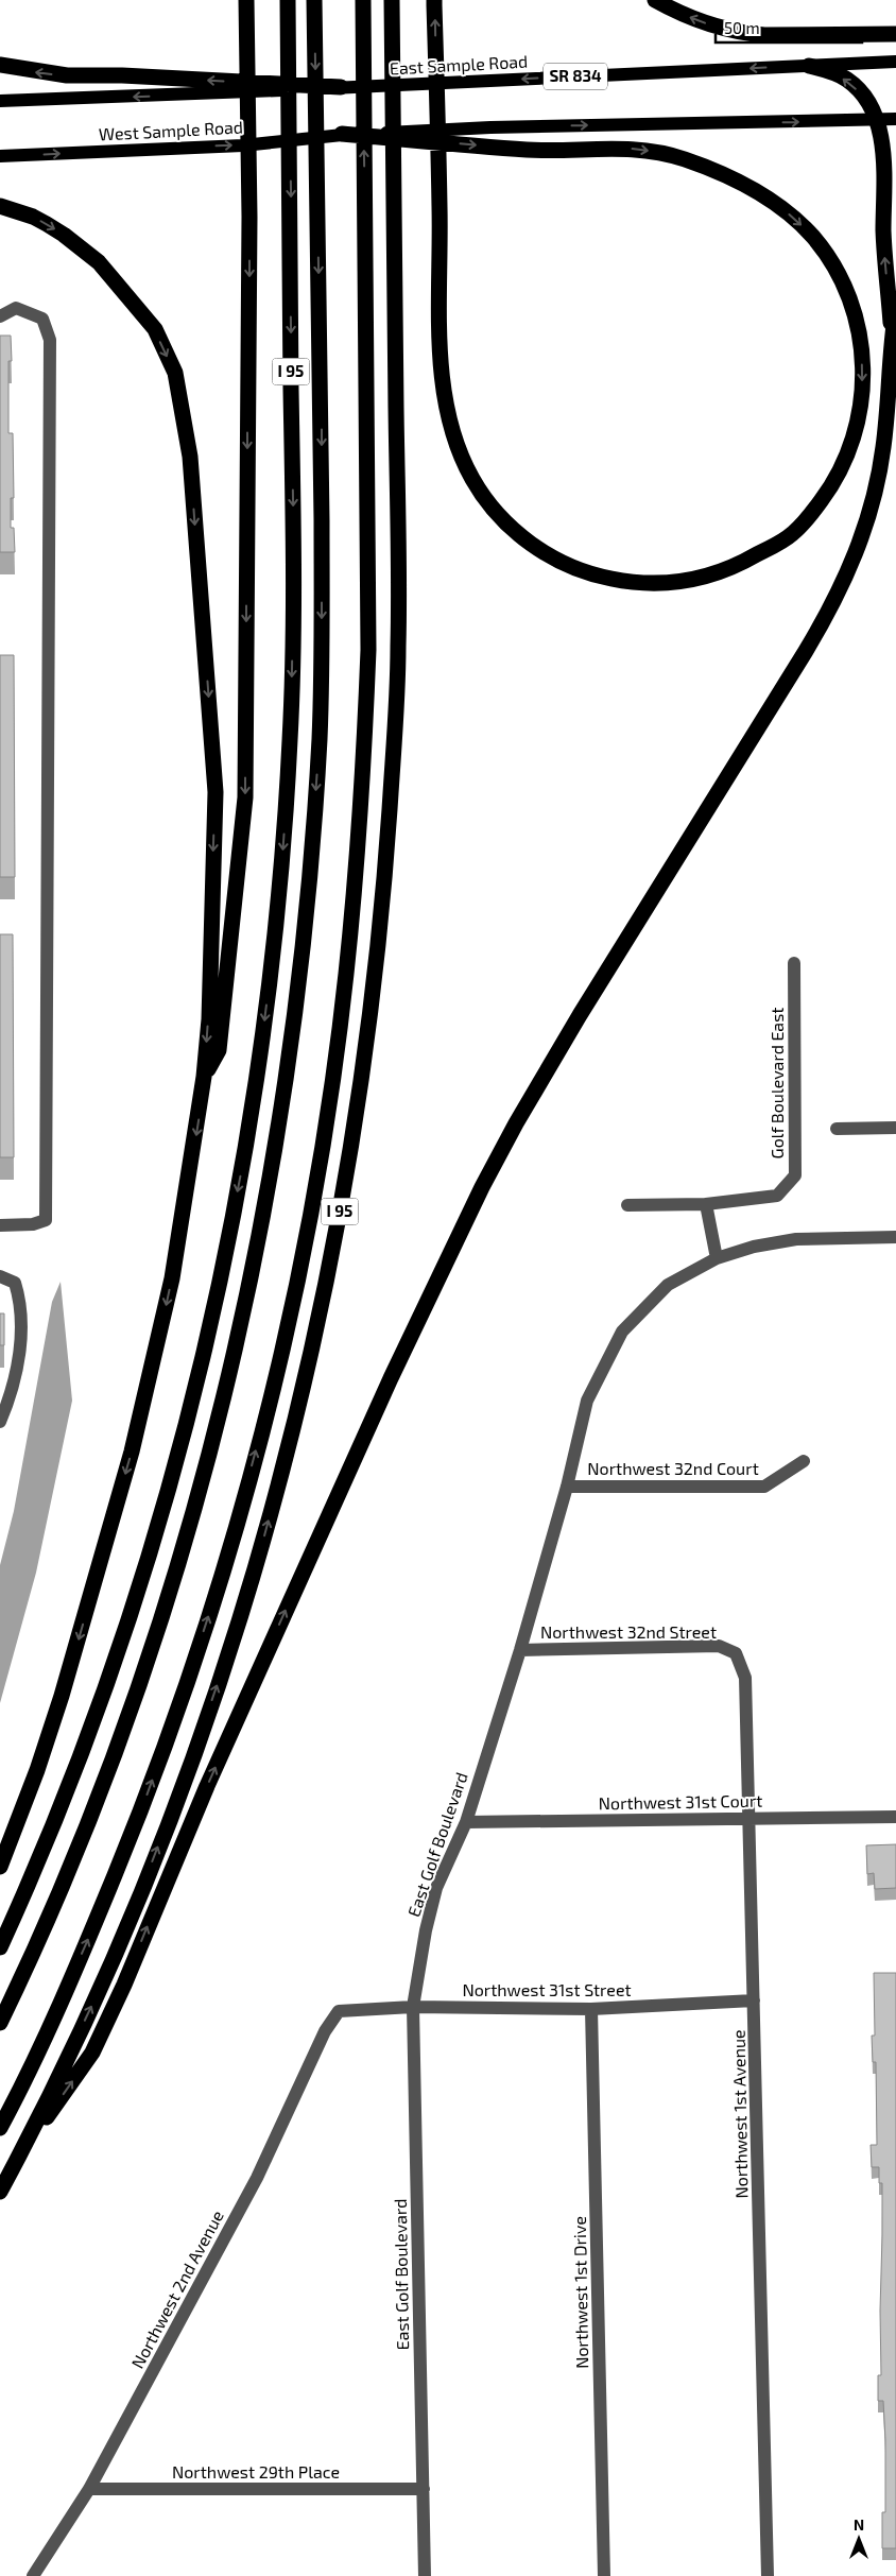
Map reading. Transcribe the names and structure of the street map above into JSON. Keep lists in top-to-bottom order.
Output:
{
  "streets": {
    "highway": ["I 95"],
    "main road": ["East Sample Road", "SR 834", "West Sample Road"],
    "street": [
      "Golf Boulevard East",
      "Northwest 32nd Court",
      "Northwest 32nd Street",
      "Northwest 31st Court",
      "East Golf Boulevard",
      "Northwest 31st Street",
      "Northwest 1st Avenue",
      "Northwest 2nd Avenue",
      "Northwest 1st Drive",
      "Northwest 29th Place"
    ]
  },
  "crossings": [
    ["East Sample Road", "West Sample Road"],
    ["Northwest 32nd Court", "East Golf Boulevard"],
    ["Northwest 32nd Street", "East Golf Boulevard"],
    ["Northwest 32nd Street", "Northwest 1st Avenue"],
    ["Northwest 31st Court", "East Golf Boulevard"],
    ["Northwest 31st Court", "Northwest 1st Avenue"],
    ["East Golf Boulevard", "Northwest 31st Street"],
    ["East Golf Boulevard", "Northwest 29th Place"],
    ["Northwest 31st Street", "Northwest 1st Avenue"],
    ["Northwest 31st Street", "Northwest 2nd Avenue"],
    ["Northwest 31st Street", "Northwest 1st Drive"],
    ["Northwest 2nd Avenue", "Northwest 29th Place"]
  ],
  "scale_bar": "50 m",
  "north": "top"
}
